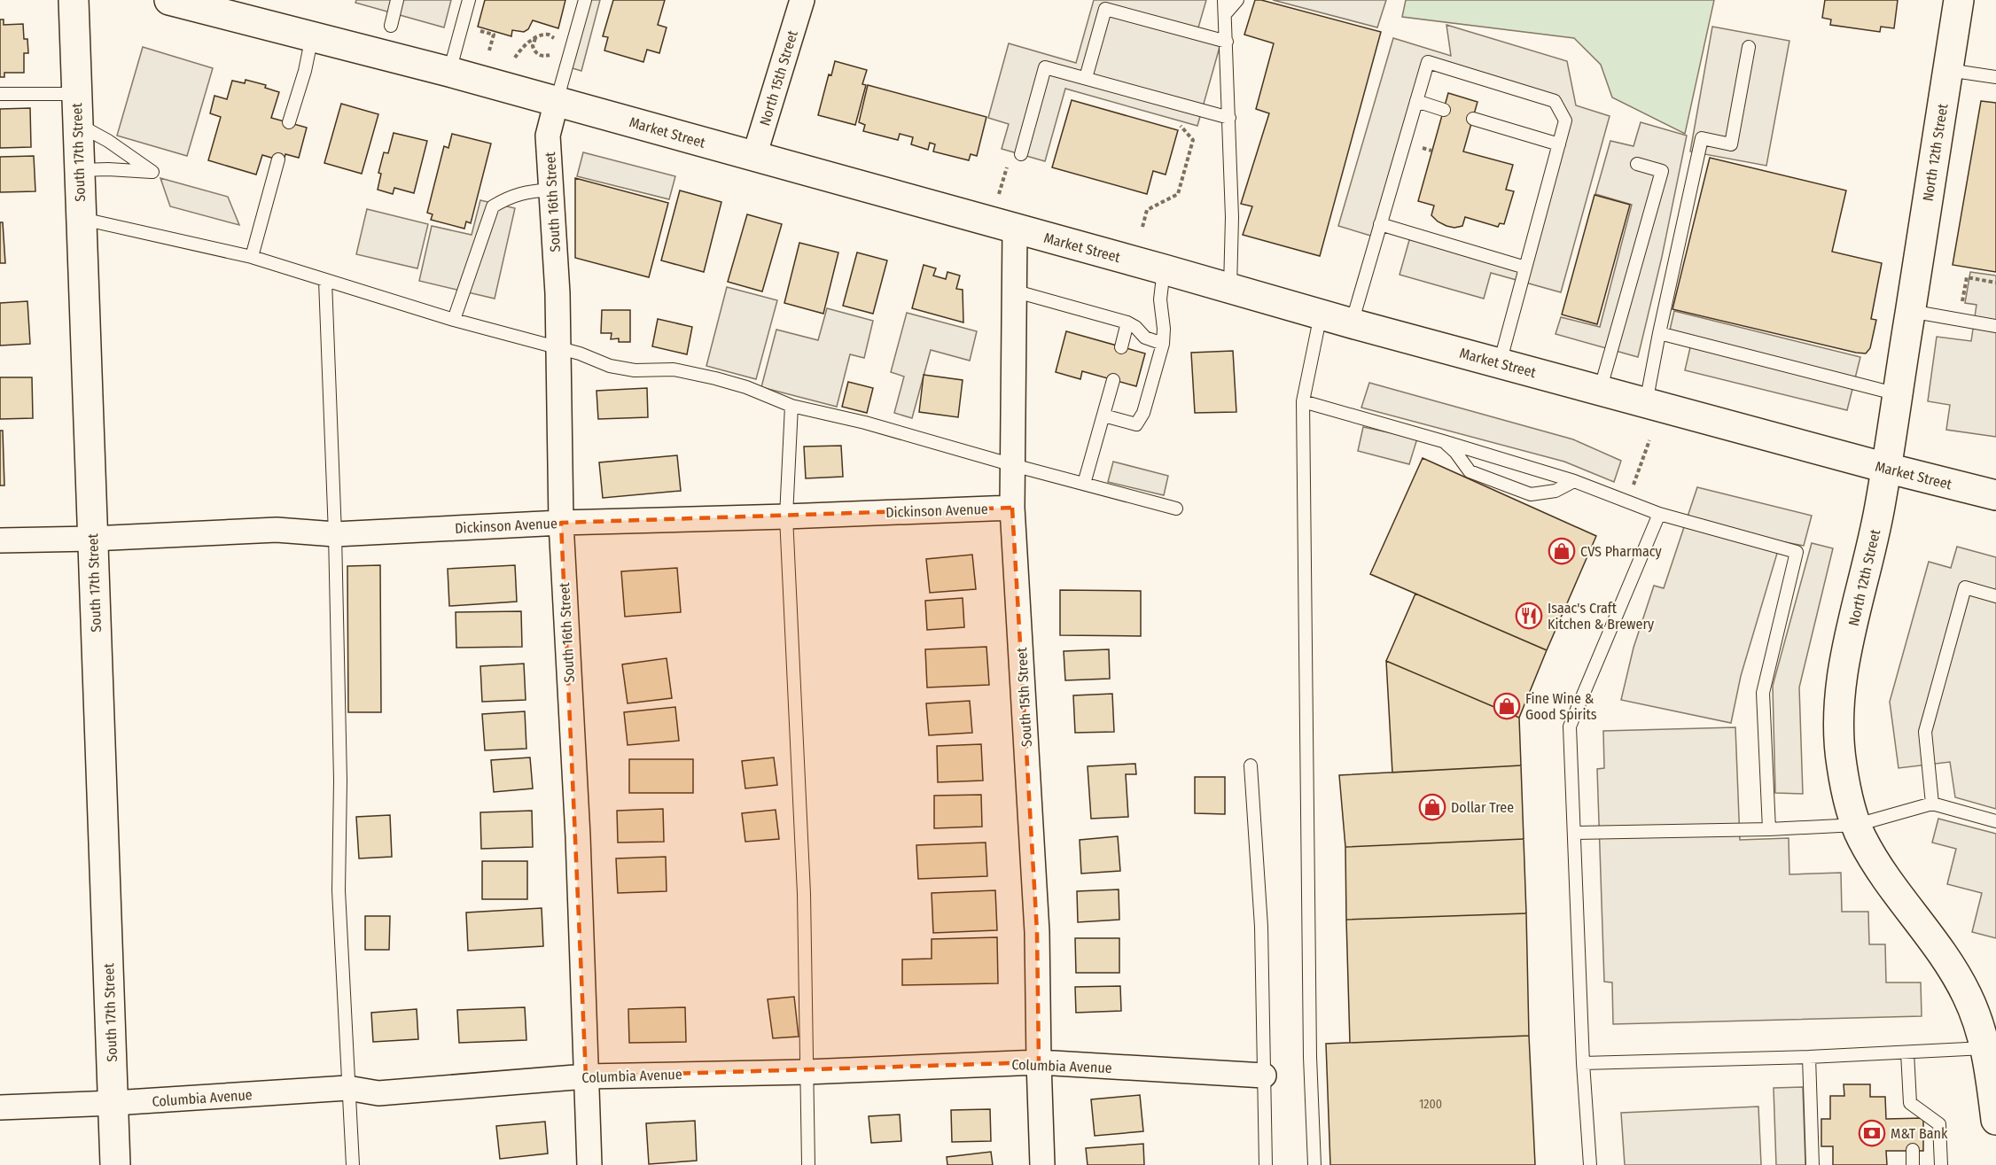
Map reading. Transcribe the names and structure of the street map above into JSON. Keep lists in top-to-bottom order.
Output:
{
  "streets": {
    "main road": ["Market Street", "South 17th Street", "North 12th Street"],
    "street": [
      "North 15th Street",
      "South 16th Street",
      "Dickinson Avenue",
      "South 15th Street",
      "Columbia Avenue"
    ]
  },
  "crossings": [
    ["North 15th Street", "Market Street"],
    ["Market Street", "North 12th Street"],
    ["Market Street", "South 16th Street"],
    ["Market Street", "South 15th Street"],
    ["South 17th Street", "Dickinson Avenue"],
    ["South 17th Street", "Columbia Avenue"],
    ["South 16th Street", "Dickinson Avenue"],
    ["South 16th Street", "Columbia Avenue"],
    ["Dickinson Avenue", "South 15th Street"],
    ["South 15th Street", "Columbia Avenue"]
  ],
  "places": {
    "shop": ["CVS Pharmacy", "Fine Wine & Good Spirits", "Dollar Tree"],
    "restaurant": ["Isaac's Craft Kitchen & Brewery"],
    "bank": ["M&T Bank"]
  },
  "house_numbers": ["1200"]
}
